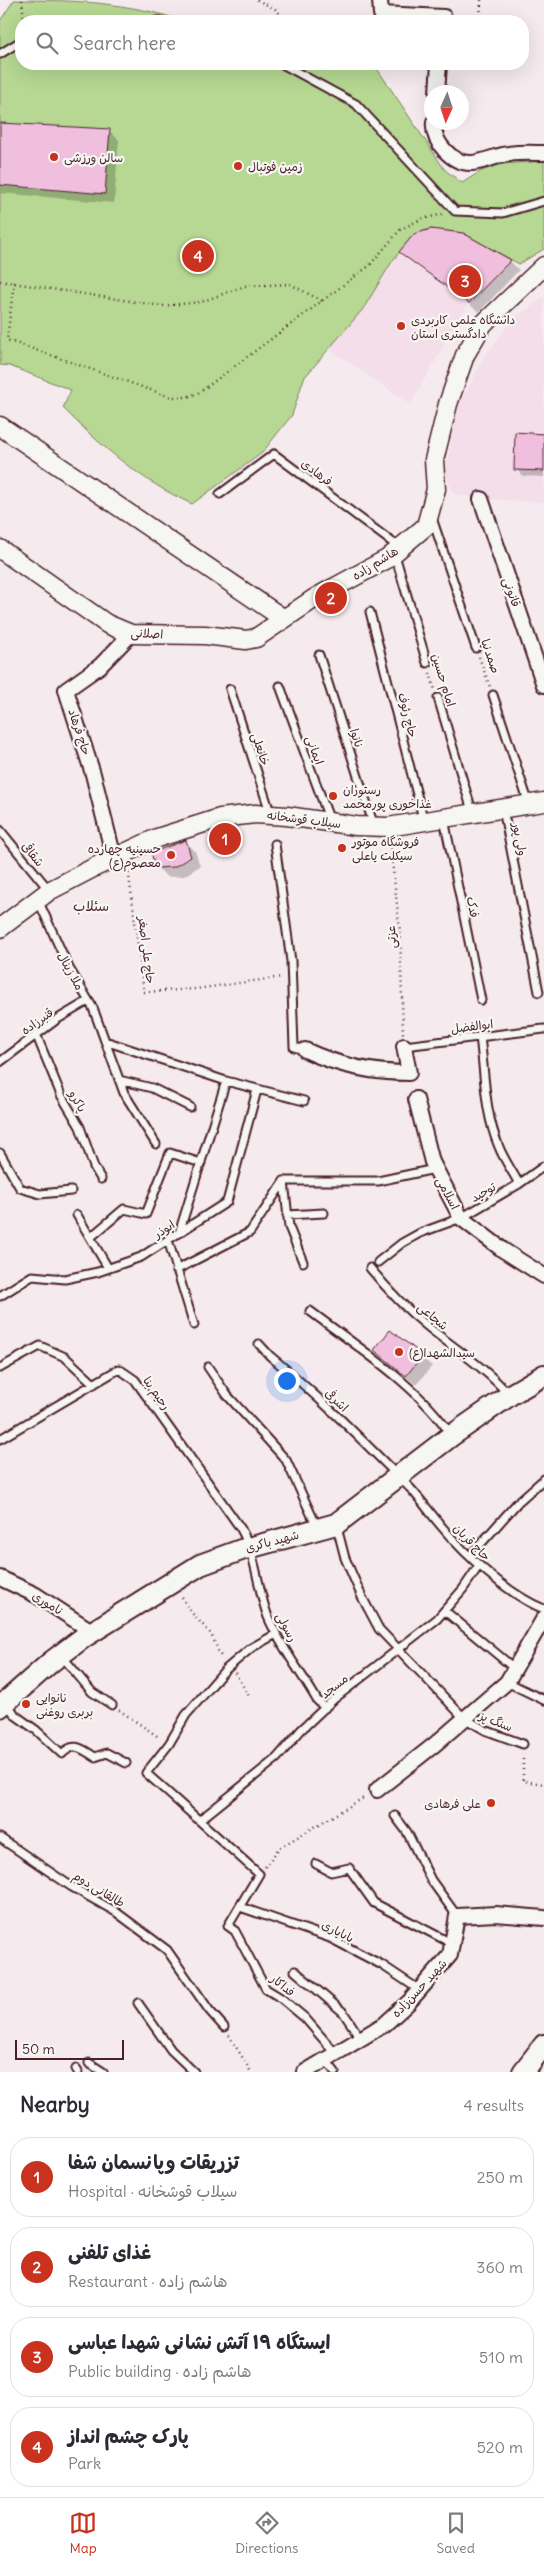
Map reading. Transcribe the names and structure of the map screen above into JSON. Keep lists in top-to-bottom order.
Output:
{
  "streets": {
    "main road": ["شهید باکری"],
    "street": [
      "هاشم زاده",
      "قانونی",
      "اصلانی",
      "حاج فرهاد",
      "سیلاب قوشخانه",
      "اسلامی",
      "ناموری",
      "شهید حسن‌زاده"
    ],
    "lane": [
      "فرهادی",
      "صمدنیا",
      "امام حسین",
      "حاج رئوف",
      "نانوا",
      "خانعلی",
      "ایمانی",
      "ولی پور",
      "شقاقی",
      "فدک",
      "ملا زینال",
      "قنبرزاده",
      "ابوالفضل",
      "پاکرو",
      "توحید",
      "ابوذر",
      "شجاعی",
      "رحیم بنا",
      "اشرفی",
      "حاج قربان",
      "رسولی",
      "مسجد",
      "سنگ پز",
      "طالقانی دوم",
      "بابایاری",
      "فداکار"
    ],
    "path": ["عزتی", "حاج علی اصغر"]
  },
  "crossings": [
    ["فرهادی", "هاشم زاده"],
    ["فرهادی", "امام حسین"],
    ["هاشم زاده", "اصلانی"],
    ["هاشم زاده", "صمدنیا"],
    ["هاشم زاده", "امام حسین"],
    ["اصلانی", "حاج فرهاد"],
    ["امام حسین", "سیلاب قوشخانه"],
    ["حاج رئوف", "سیلاب قوشخانه"],
    ["حاج فرهاد", "سیلاب قوشخانه"],
    ["حاج فرهاد", "حاج علی اصغر"],
    ["نانوا", "سیلاب قوشخانه"],
    ["نانوا", "عزتی"],
    ["خانعلی", "سیلاب قوشخانه"],
    ["ایمانی", "سیلاب قوشخانه"],
    ["سیلاب قوشخانه", "ولی پور"],
    ["سیلاب قوشخانه", "شقاقی"],
    ["سیلاب قوشخانه", "فدک"],
    ["سیلاب قوشخانه", "عزتی"],
    ["سیلاب قوشخانه", "حاج علی اصغر"],
    ["سیلاب قوشخانه", "ملا زینال"],
    ["شقاقی", "ملا زینال"],
    ["عزتی", "ابوالفضل"],
    ["ملا زینال", "قنبرزاده"],
    ["قنبرزاده", "پاکرو"],
    ["توحید", "اسلامی"],
    ["شجاعی", "شهید باکری"],
    ["رحیم بنا", "شهید باکری"],
    ["رحیم بنا", "رسولی"],
    ["اشرفی", "شهید باکری"],
    ["اشرفی", "حاج قربان"],
    ["شهید باکری", "حاج قربان"],
    ["شهید باکری", "ناموری"],
    ["شهید باکری", "رسولی"],
    ["شهید باکری", "سنگ پز"],
    ["حاج قربان", "مسجد"],
    ["رسولی", "مسجد"],
    ["مسجد", "سنگ پز"],
    ["بابایاری", "فداکار"],
    ["بابایاری", "شهید حسن‌زاده"],
    ["فداکار", "شهید حسن‌زاده"]
  ],
  "districts": ["سئلاب"],
  "places": [
    "سالن ورزشی",
    "زمین فوتبال",
    "دانشگاه علمی کاربردی دادگستری استان",
    "رستوران غذاخوری پورمحمد",
    "فروشگاه موتور سیکلت یاعلی",
    "حسینیه چهارده معصوم(ع)",
    "سیدالشهدا(ع)",
    "نانوایی بربری روغنی",
    "علی فرهادی"
  ],
  "scale_bar": "50 m",
  "north": "bottom",
  "page": {
    "search": "Search here",
    "pins": [
      "4",
      "3",
      "2",
      "1"
    ],
    "scale": "50 m",
    "heading": ["Nearby", "4 results"],
    "list": [
      {
        "mark": "1",
        "name": "تزریقات وپانسمان شفا",
        "note": "Hospital · سیلاب قوشخانه",
        "value": "250 m"
      },
      {
        "mark": "2",
        "name": "غذای تلفنی",
        "note": "Restaurant · هاشم زاده",
        "value": "360 m"
      },
      {
        "mark": "3",
        "name": "ایستگاه ۱۹ آتش نشانی شهدا عباسی",
        "note": "Public building · هاشم زاده",
        "value": "510 m"
      },
      {
        "mark": "4",
        "name": "پارک چشم انداز",
        "note": "Park",
        "value": "520 m"
      }
    ],
    "nav": ["Map", "Directions", "Saved"]
  }
}
